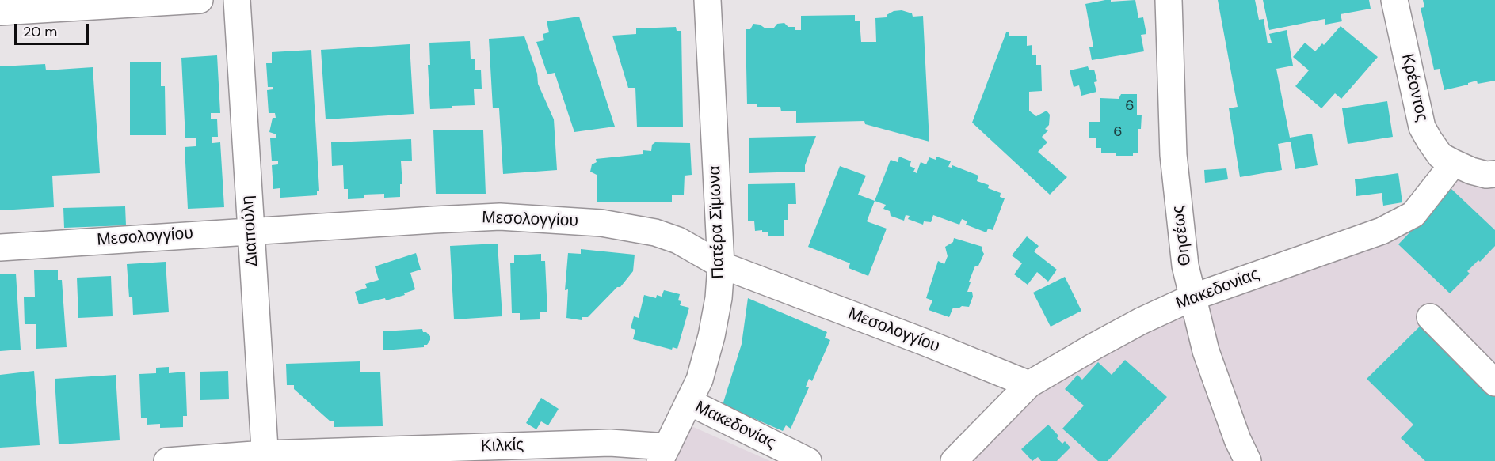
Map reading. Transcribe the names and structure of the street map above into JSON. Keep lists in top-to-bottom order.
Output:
{
  "streets": {
    "street": [
      "Κρέοντος",
      "Μεσολογγίου",
      "Πατέρα Σϊμωνα",
      "Διαπούλη",
      "Θησέως",
      "Μακεδονίας",
      "Κιλκίς"
    ]
  },
  "crossings": [
    ["Κρέοντος", "Μακεδονίας"],
    ["Μεσολογγίου", "Πατέρα Σϊμωνα"],
    ["Μεσολογγίου", "Διαπούλη"],
    ["Μεσολογγίου", "Μακεδονίας"],
    ["Πατέρα Σϊμωνα", "Μακεδονίας"],
    ["Πατέρα Σϊμωνα", "Κιλκίς"],
    ["Διαπούλη", "Κιλκίς"],
    ["Θησέως", "Μακεδονίας"]
  ],
  "house_numbers": ["6", "6"],
  "scale_bar": "20 m"
}
